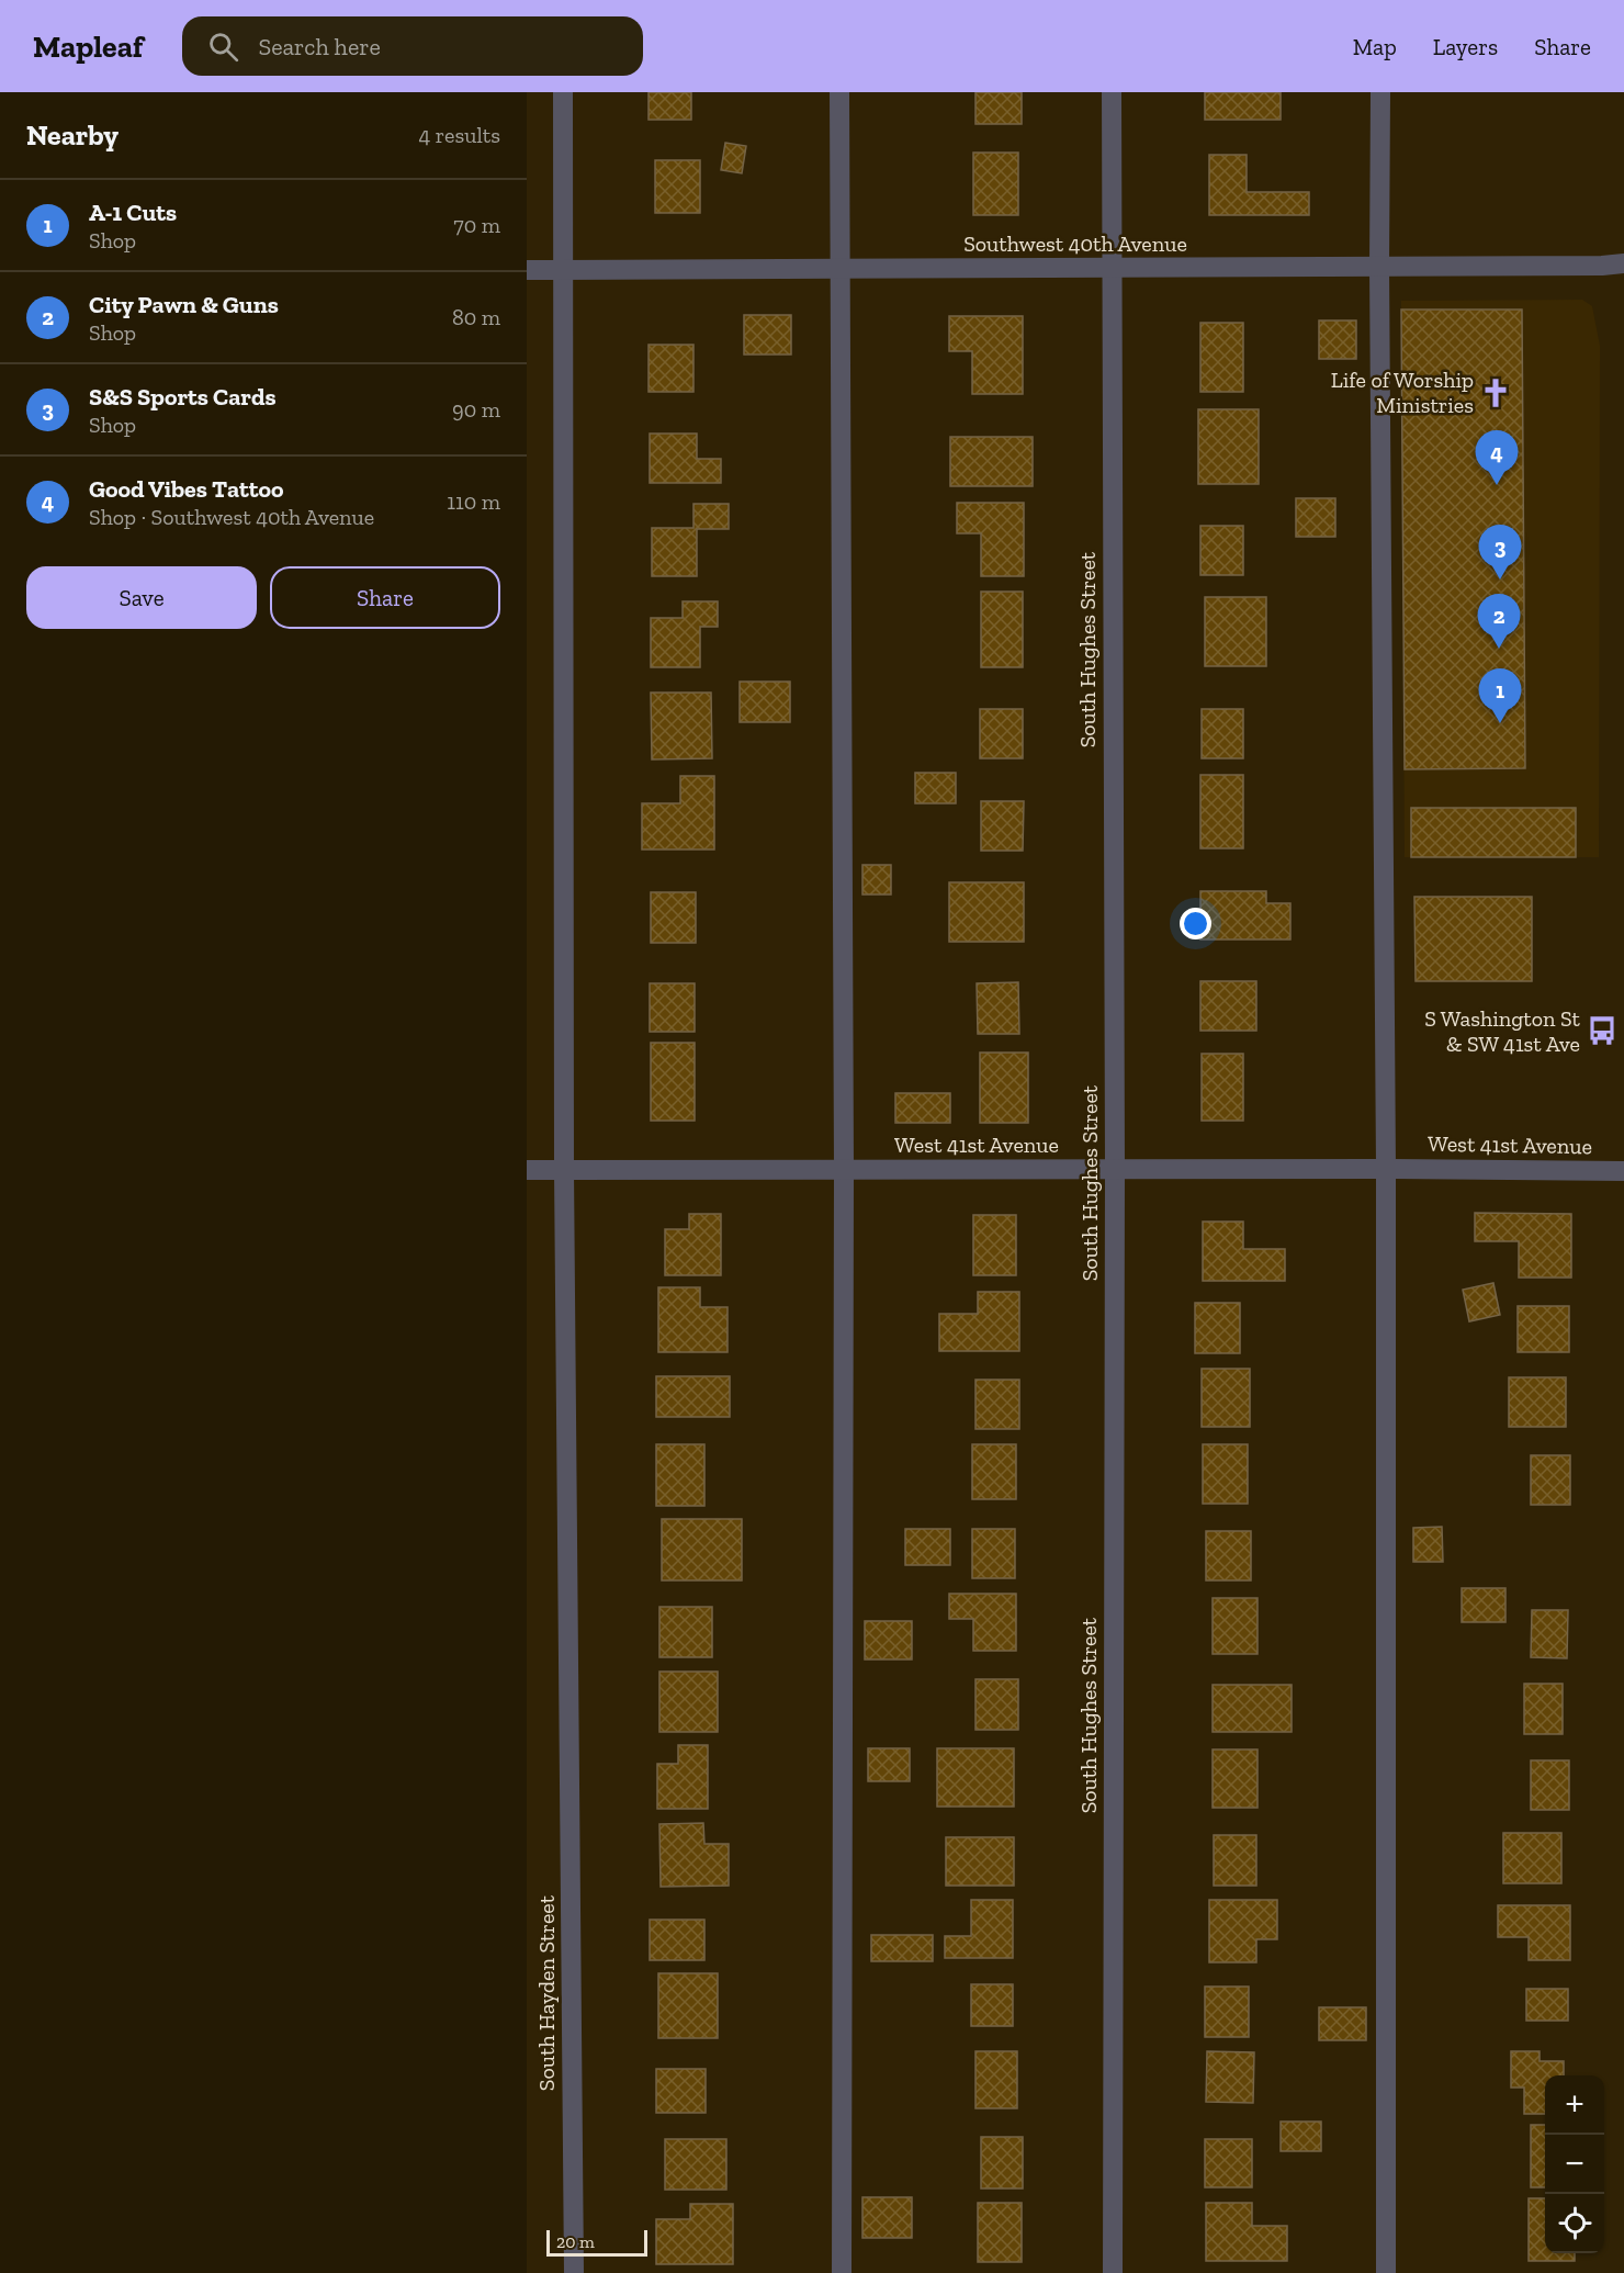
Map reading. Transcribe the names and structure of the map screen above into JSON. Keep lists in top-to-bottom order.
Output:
{
  "streets": {
    "street": [
      "Southwest 40th Avenue",
      "South Hughes Street",
      "West 41st Avenue",
      "South Hayden Street"
    ]
  },
  "crossings": [
    ["Southwest 40th Avenue", "South Hughes Street"],
    ["Southwest 40th Avenue", "South Hayden Street"],
    ["South Hughes Street", "West 41st Avenue"],
    ["West 41st Avenue", "South Hayden Street"]
  ],
  "places": {
    "church": ["Life of Worship Ministries"],
    "bus stop": ["S Washington St & SW 41st Ave"]
  },
  "scale_bar": "20 m",
  "page": {
    "header": "Mapleaf",
    "search": "Search here",
    "nav": ["Map", "Layers", "Share"],
    "heading": ["Nearby", "4 results"],
    "list": [
      {
        "mark": "1",
        "name": "A-1 Cuts",
        "note": "Shop",
        "value": "70 m"
      },
      {
        "mark": "2",
        "name": "City Pawn & Guns",
        "note": "Shop",
        "value": "80 m"
      },
      {
        "mark": "3",
        "name": "S&S Sports Cards",
        "note": "Shop",
        "value": "90 m"
      },
      {
        "mark": "4",
        "name": "Good Vibes Tattoo",
        "note": "Shop · Southwest 40th Avenue",
        "value": "110 m"
      }
    ],
    "pins": [
      "4",
      "3",
      "2",
      "1"
    ],
    "buttons": ["Save", "Share"],
    "map_buttons": ["+", "−"],
    "scale": "20 m"
  }
}
